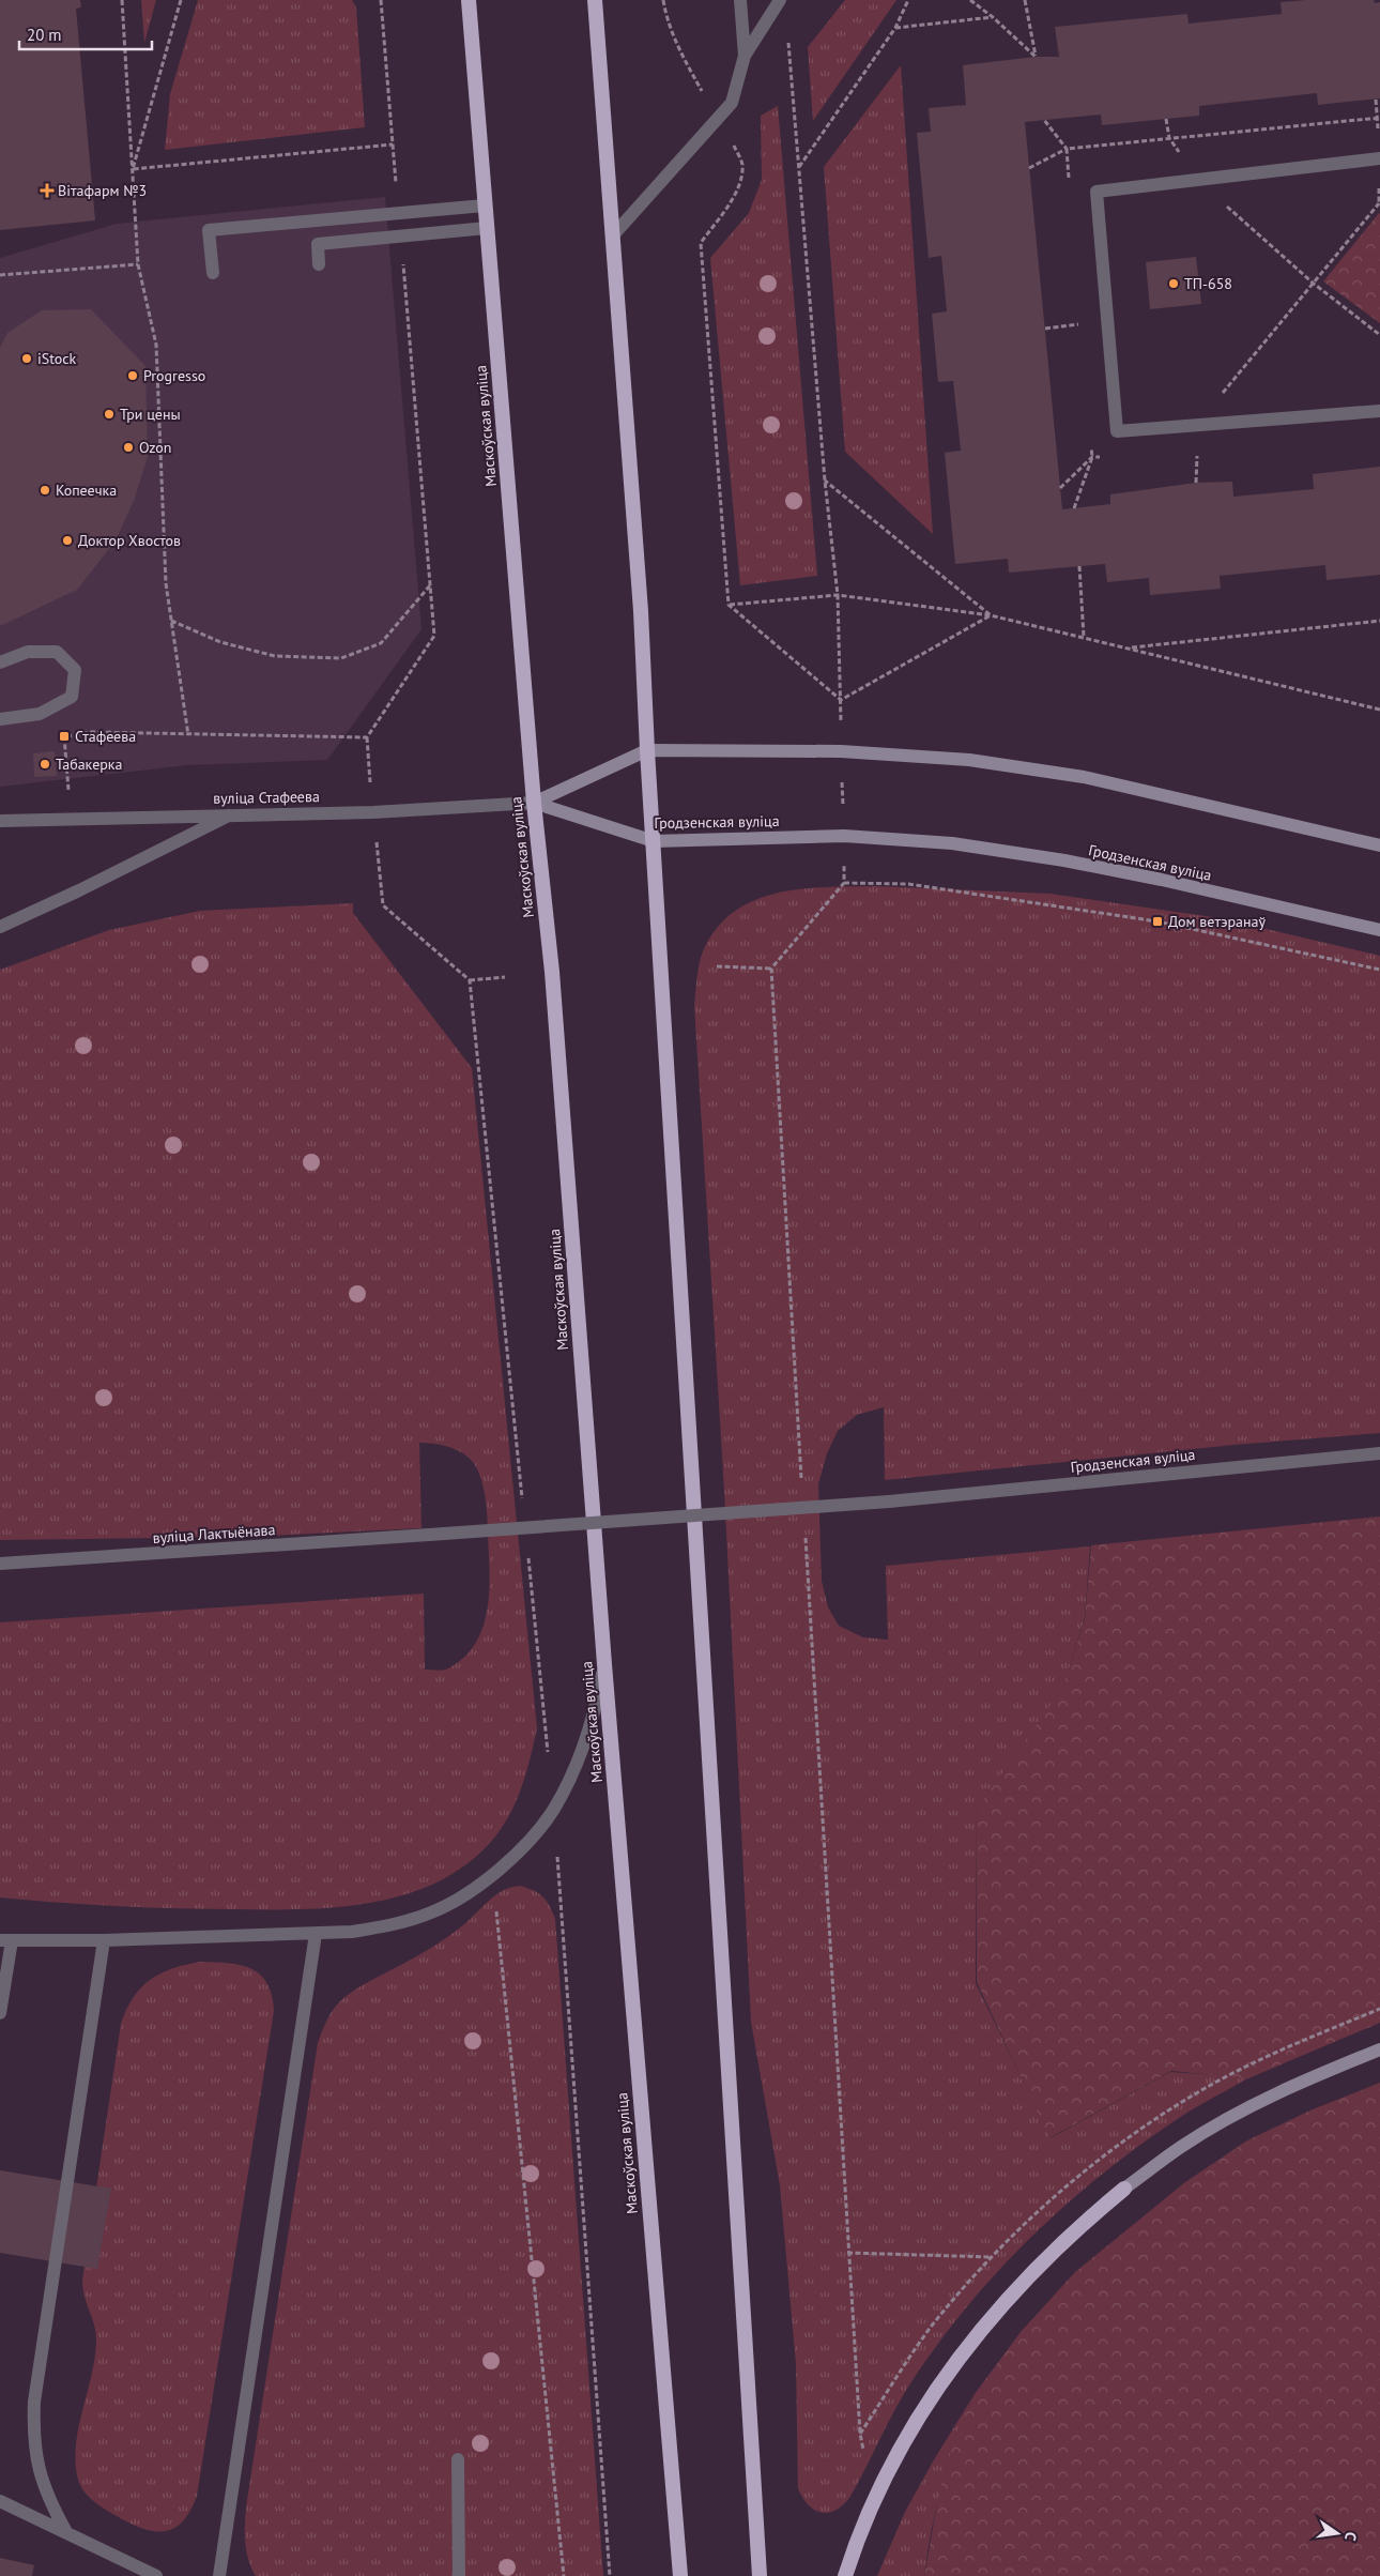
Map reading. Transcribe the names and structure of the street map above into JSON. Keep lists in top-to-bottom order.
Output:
{
  "streets": {
    "highway": ["Маскоўская вуліца"],
    "main road": ["Гродзенская вуліца"],
    "street": ["вуліца Стафеева", "вуліца Лактыёнава"]
  },
  "crossings": [
    ["Маскоўская вуліца", "вуліца Стафеева"],
    ["Маскоўская вуліца", "Гродзенская вуліца"],
    ["вуліца Стафеева", "Гродзенская вуліца"],
    ["Гродзенская вуліца", "вуліца Лактыёнава"]
  ],
  "places": {
    "health": ["Вітафарм №3"],
    "other": [
      "ТП-658",
      "iStock",
      "Progresso",
      "Три цены",
      "Ozon",
      "Копеечка",
      "Доктор Хвостов",
      "Табакерка"
    ],
    "transit": ["Стафеева", "Дом ветэранаў"]
  },
  "scale_bar": "20 m",
  "north": "right"
}
